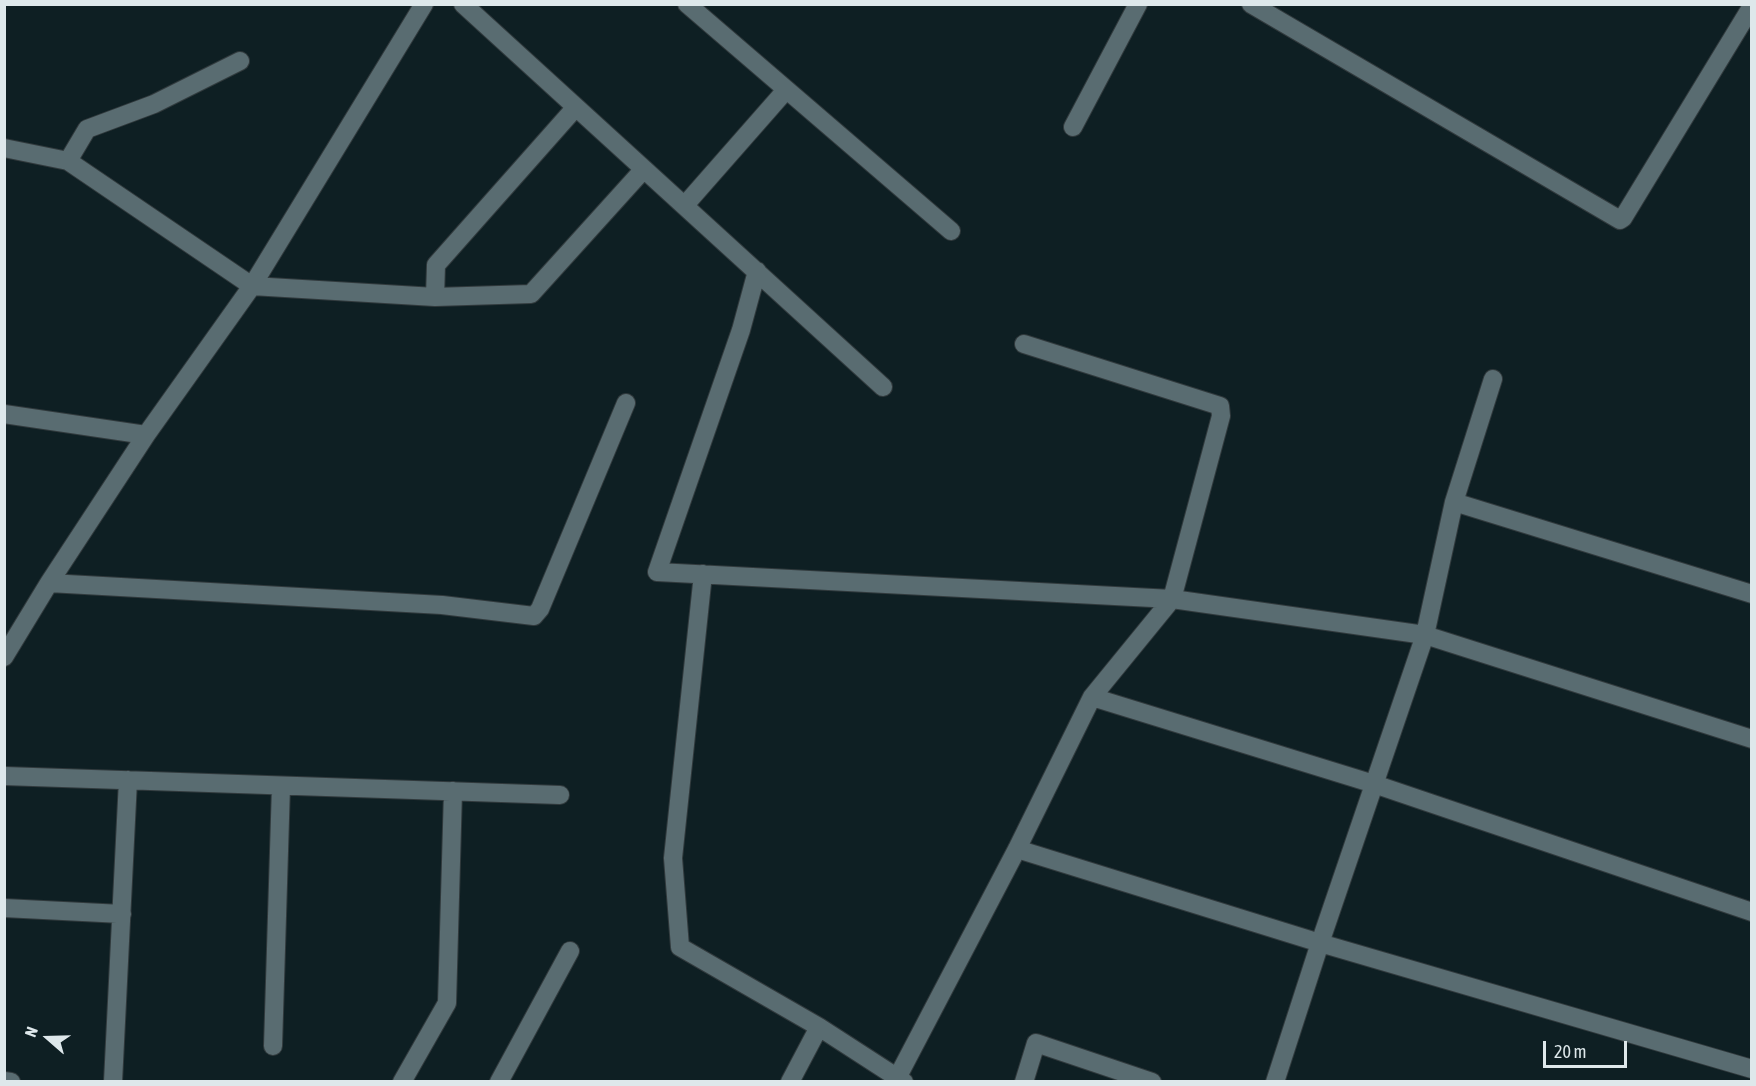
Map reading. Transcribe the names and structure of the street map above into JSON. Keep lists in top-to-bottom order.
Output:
{
  "scale_bar": "20 m",
  "north": "left"
}
